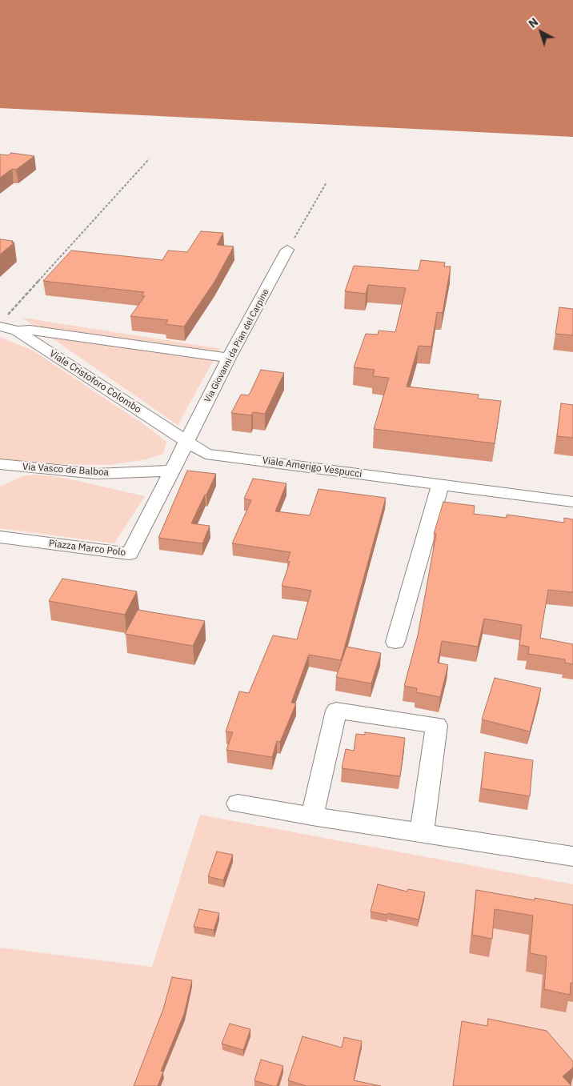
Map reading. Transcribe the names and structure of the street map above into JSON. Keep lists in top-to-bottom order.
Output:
{
  "streets": {
    "street": [
      "Via Giovanni da Pian del Carpine",
      "Viale Cristoforo Colombo",
      "Viale Amerigo Vespucci",
      "Via Vasco de Balboa",
      "Piazza Marco Polo"
    ]
  },
  "crossings": [
    ["Via Giovanni da Pian del Carpine", "Viale Cristoforo Colombo"],
    ["Via Giovanni da Pian del Carpine", "Viale Amerigo Vespucci"],
    ["Viale Cristoforo Colombo", "Viale Amerigo Vespucci"],
    ["Via Vasco de Balboa", "Piazza Marco Polo"]
  ],
  "north": "top left"
}
